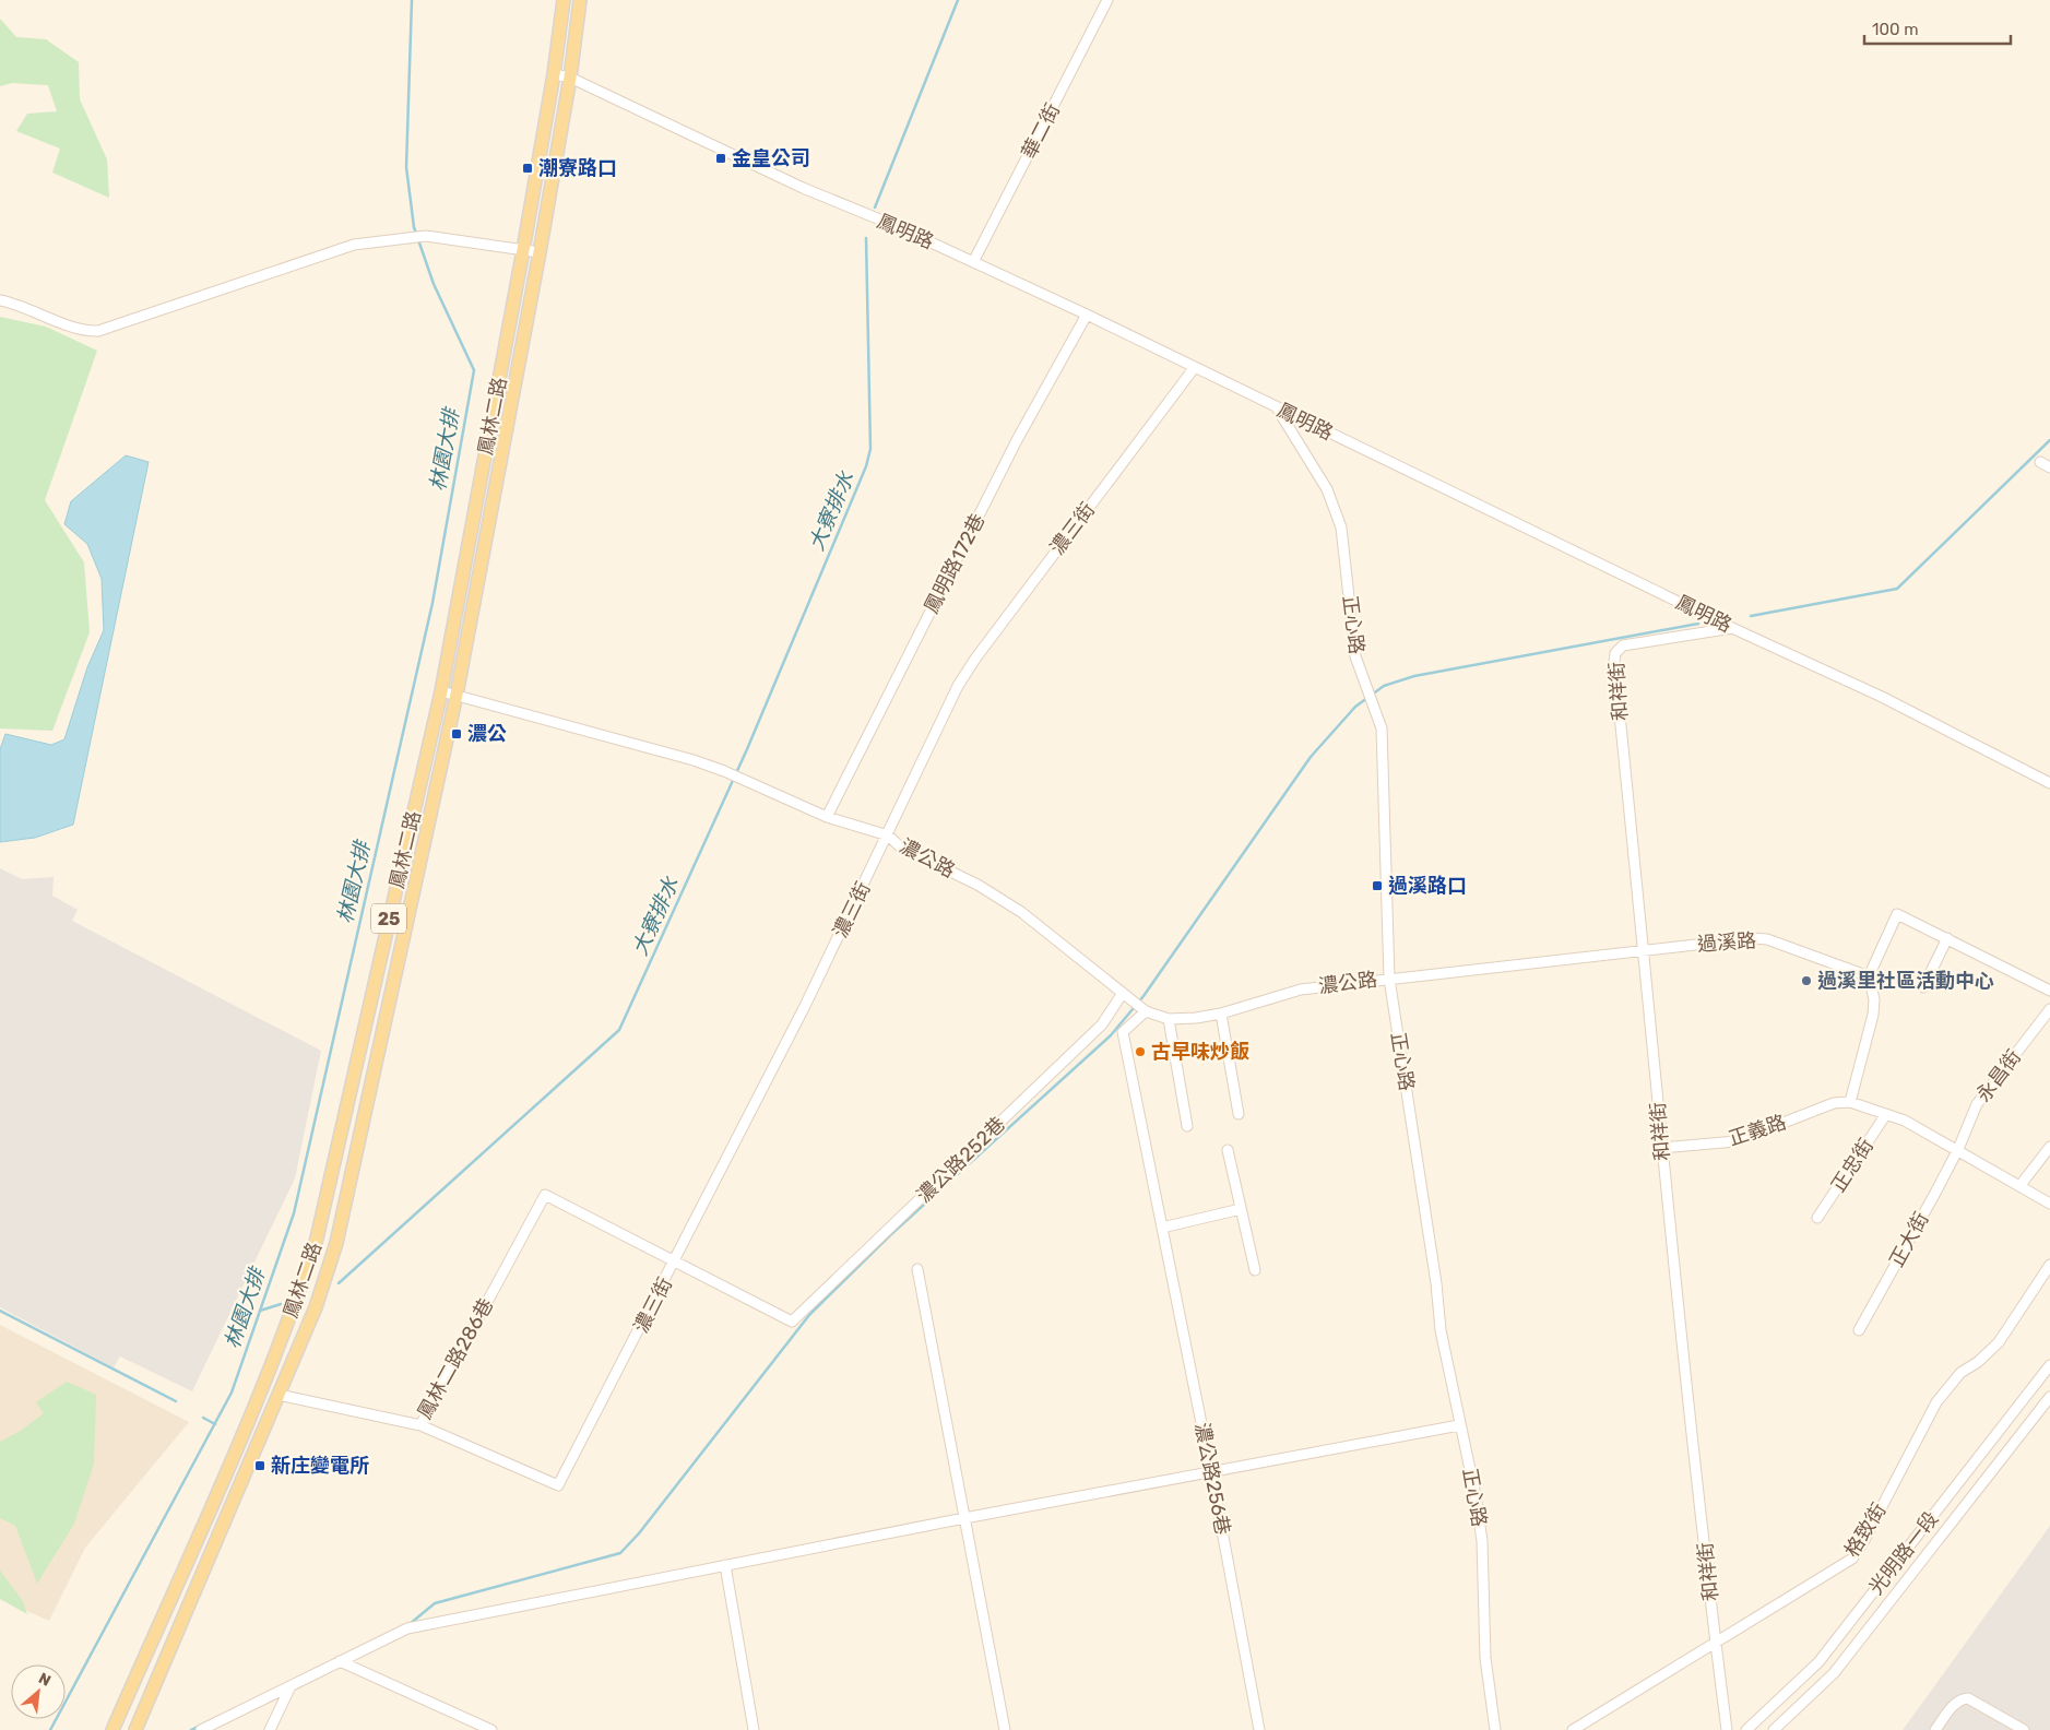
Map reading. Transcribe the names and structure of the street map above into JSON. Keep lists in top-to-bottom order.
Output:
{
  "streets": {
    "main road": ["鳳林二路", "25"],
    "street": [
      "華二街",
      "鳳明路",
      "濃三街",
      "鳳明路172巷",
      "正心路",
      "和祥街",
      "濃公路",
      "過溪路",
      "永昌街",
      "正義路",
      "濃公路252巷",
      "正忠街",
      "正大街",
      "鳳林二路286巷",
      "濃公路256巷",
      "格致街",
      "光明路一段"
    ]
  },
  "crossings": [
    ["華二街", "鳳明路"],
    ["鳳明路", "鳳林二路"],
    ["鳳明路", "濃三街"],
    ["鳳明路", "鳳明路172巷"],
    ["鳳明路", "正心路"],
    ["鳳明路", "和祥街"],
    ["鳳林二路", "濃公路"],
    ["鳳林二路", "鳳林二路286巷"],
    ["濃三街", "濃公路"],
    ["濃三街", "濃公路252巷"],
    ["濃三街", "鳳林二路286巷"],
    ["鳳明路172巷", "濃公路"],
    ["正心路", "濃公路"],
    ["正心路", "過溪路"],
    ["和祥街", "過溪路"],
    ["和祥街", "正義路"],
    ["和祥街", "格致街"],
    ["濃公路", "過溪路"],
    ["濃公路", "濃公路252巷"],
    ["濃公路", "濃公路256巷"],
    ["永昌街", "正大街"],
    ["濃公路252巷", "鳳林二路286巷"]
  ],
  "water": ["林園大排", "大寮排水"],
  "places": {
    "transit": [
      "金皇公司",
      "潮寮路口",
      "濃公",
      "過溪路口",
      "新庄變電所"
    ],
    "other": ["過溪里社區活動中心", "古早味炒飯"]
  },
  "scale_bar": "100 m",
  "north": "top right"
}
